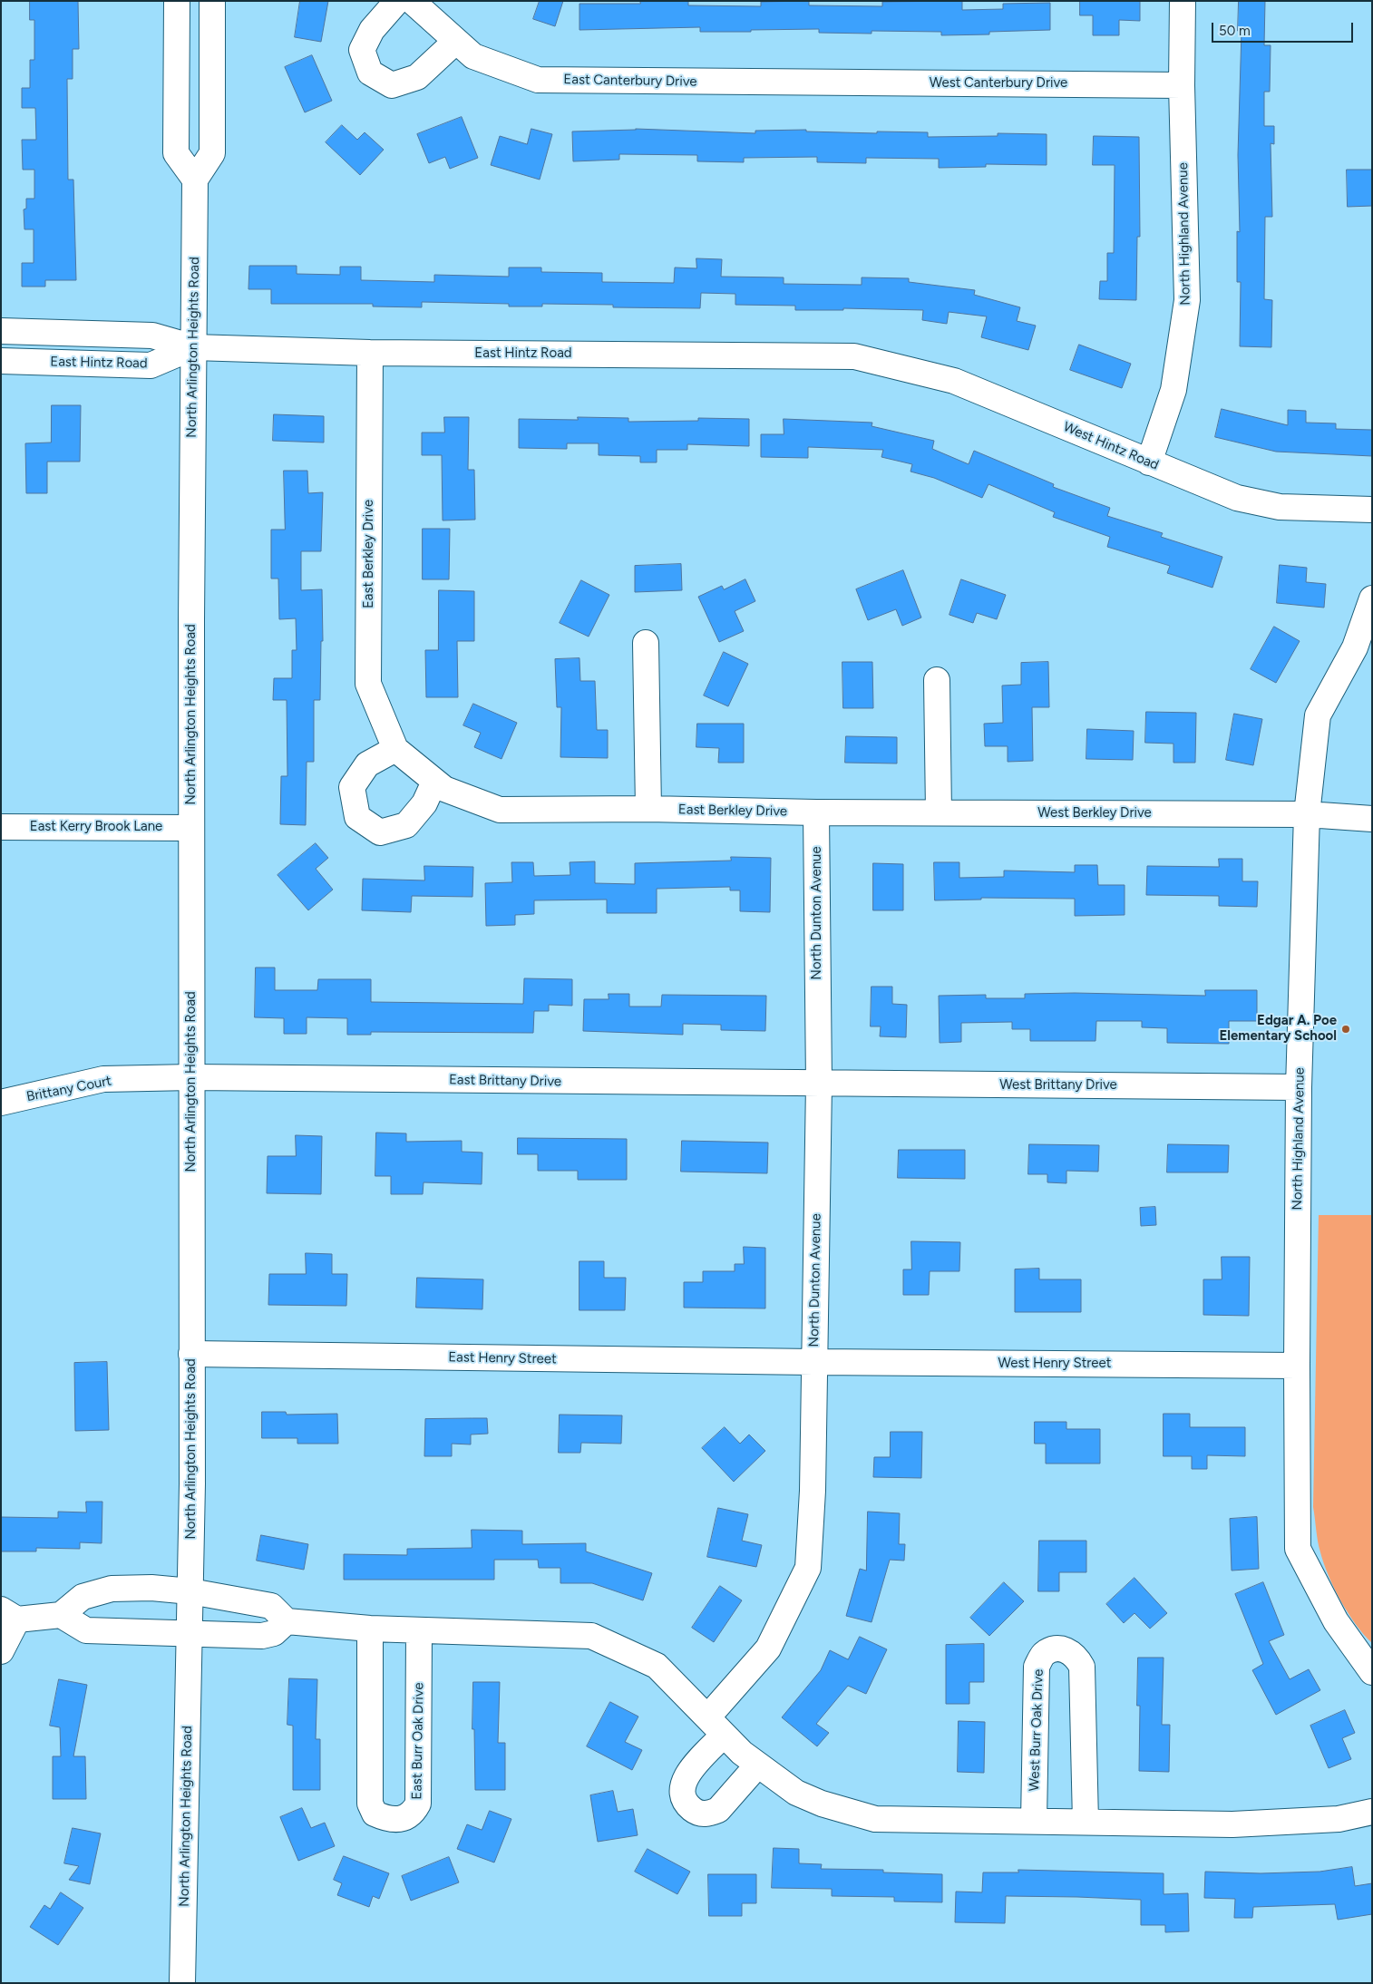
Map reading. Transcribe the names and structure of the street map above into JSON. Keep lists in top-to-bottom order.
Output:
{
  "streets": {
    "street": [
      "East Canterbury Drive",
      "West Canterbury Drive",
      "North Highland Avenue",
      "North Arlington Heights Road",
      "East Hintz Road",
      "West Hintz Road",
      "East Berkley Drive",
      "West Berkley Drive",
      "East Kerry Brook Lane",
      "North Dunton Avenue",
      "East Brittany Drive",
      "West Brittany Drive",
      "Brittany Court",
      "East Henry Street",
      "West Henry Street",
      "West Burr Oak Drive",
      "East Burr Oak Drive"
    ]
  },
  "crossings": [
    ["East Canterbury Drive", "West Canterbury Drive"],
    ["West Canterbury Drive", "North Highland Avenue"],
    ["North Highland Avenue", "West Hintz Road"],
    ["North Highland Avenue", "West Berkley Drive"],
    ["North Highland Avenue", "West Brittany Drive"],
    ["North Highland Avenue", "West Henry Street"],
    ["North Arlington Heights Road", "East Hintz Road"],
    ["North Arlington Heights Road", "East Kerry Brook Lane"],
    ["North Arlington Heights Road", "East Brittany Drive"],
    ["North Arlington Heights Road", "Brittany Court"],
    ["North Arlington Heights Road", "East Henry Street"],
    ["East Hintz Road", "West Hintz Road"],
    ["East Hintz Road", "East Berkley Drive"],
    ["East Berkley Drive", "West Berkley Drive"],
    ["East Berkley Drive", "North Dunton Avenue"],
    ["West Berkley Drive", "North Dunton Avenue"],
    ["North Dunton Avenue", "East Brittany Drive"],
    ["North Dunton Avenue", "West Brittany Drive"],
    ["North Dunton Avenue", "East Henry Street"],
    ["North Dunton Avenue", "West Henry Street"],
    ["East Brittany Drive", "West Brittany Drive"],
    ["East Brittany Drive", "Brittany Court"],
    ["East Henry Street", "West Henry Street"]
  ],
  "places": ["Edgar A. Poe Elementary School"],
  "scale_bar": "50 m"
}
